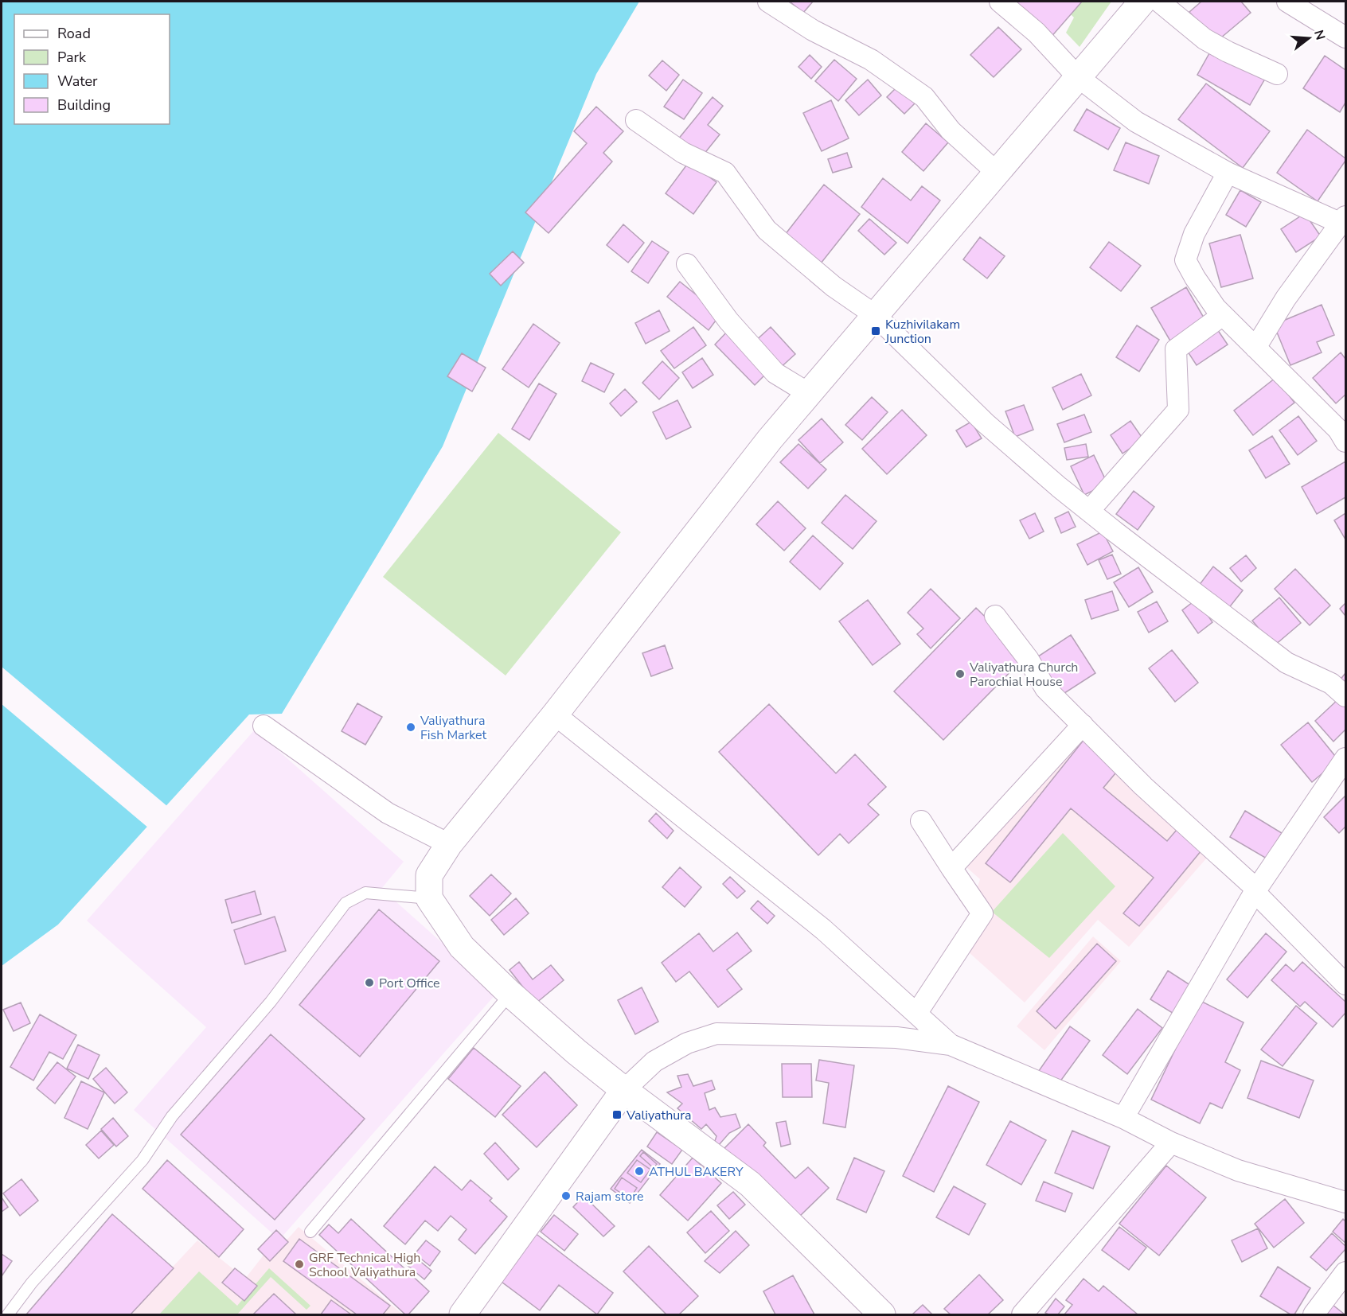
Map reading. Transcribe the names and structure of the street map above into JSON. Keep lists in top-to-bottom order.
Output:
{
  "places": {
    "transit": ["Kuzhivilakam Junction", "Valiyathura"],
    "other": [
      "Valiyathura Church Parochial House",
      "Valiyathura Fish Market",
      "Port Office",
      "ATHUL BAKERY",
      "Rajam store",
      "GRF Technical High School Valiyathura"
    ]
  },
  "legend": [
    "Road",
    "Park",
    "Water",
    "Building"
  ],
  "north": "right"
}
